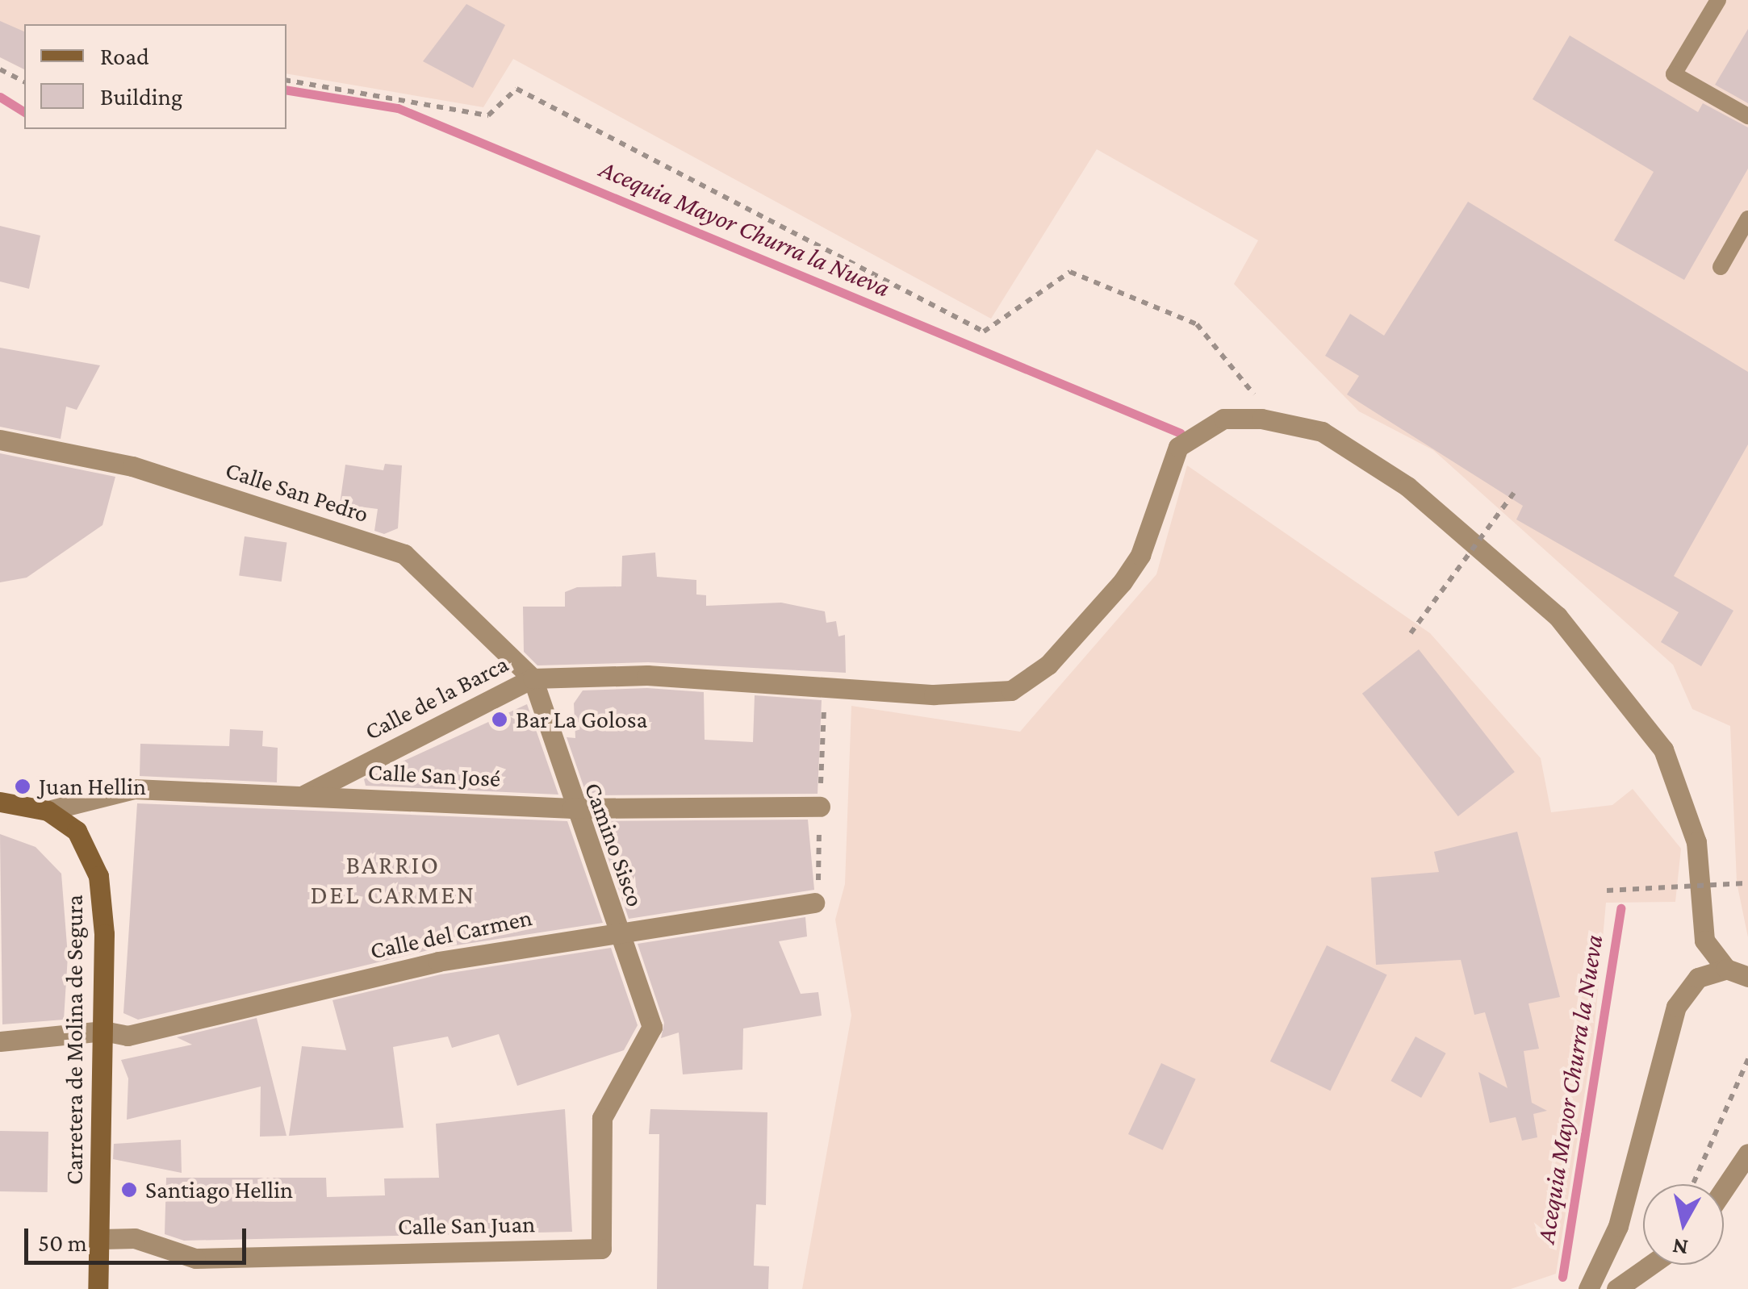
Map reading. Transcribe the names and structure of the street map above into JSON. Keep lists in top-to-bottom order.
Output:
{
  "streets": {
    "main road": ["Carretera de Molina de Segura"],
    "street": [
      "Calle San Pedro",
      "Calle de la Barca",
      "Calle San José",
      "Camino Sisco",
      "Calle del Carmen",
      "Calle San Juan"
    ]
  },
  "crossings": [
    ["Calle San Pedro", "Calle de la Barca"],
    ["Calle San Pedro", "Camino Sisco"],
    ["Calle de la Barca", "Calle San José"],
    ["Calle de la Barca", "Camino Sisco"],
    ["Calle San José", "Camino Sisco"],
    ["Calle San José", "Carretera de Molina de Segura"],
    ["Camino Sisco", "Calle del Carmen"],
    ["Camino Sisco", "Calle San Juan"],
    ["Calle del Carmen", "Carretera de Molina de Segura"],
    ["Carretera de Molina de Segura", "Calle San Juan"]
  ],
  "districts": ["BARRIO DEL CARMEN"],
  "water": ["Acequia Mayor Churra la Nueva"],
  "places": ["Bar La Golosa", "Juan Hellin", "Santiago Hellin"],
  "legend": ["Road", "Building"],
  "scale_bar": "50 m",
  "north": "bottom"
}
